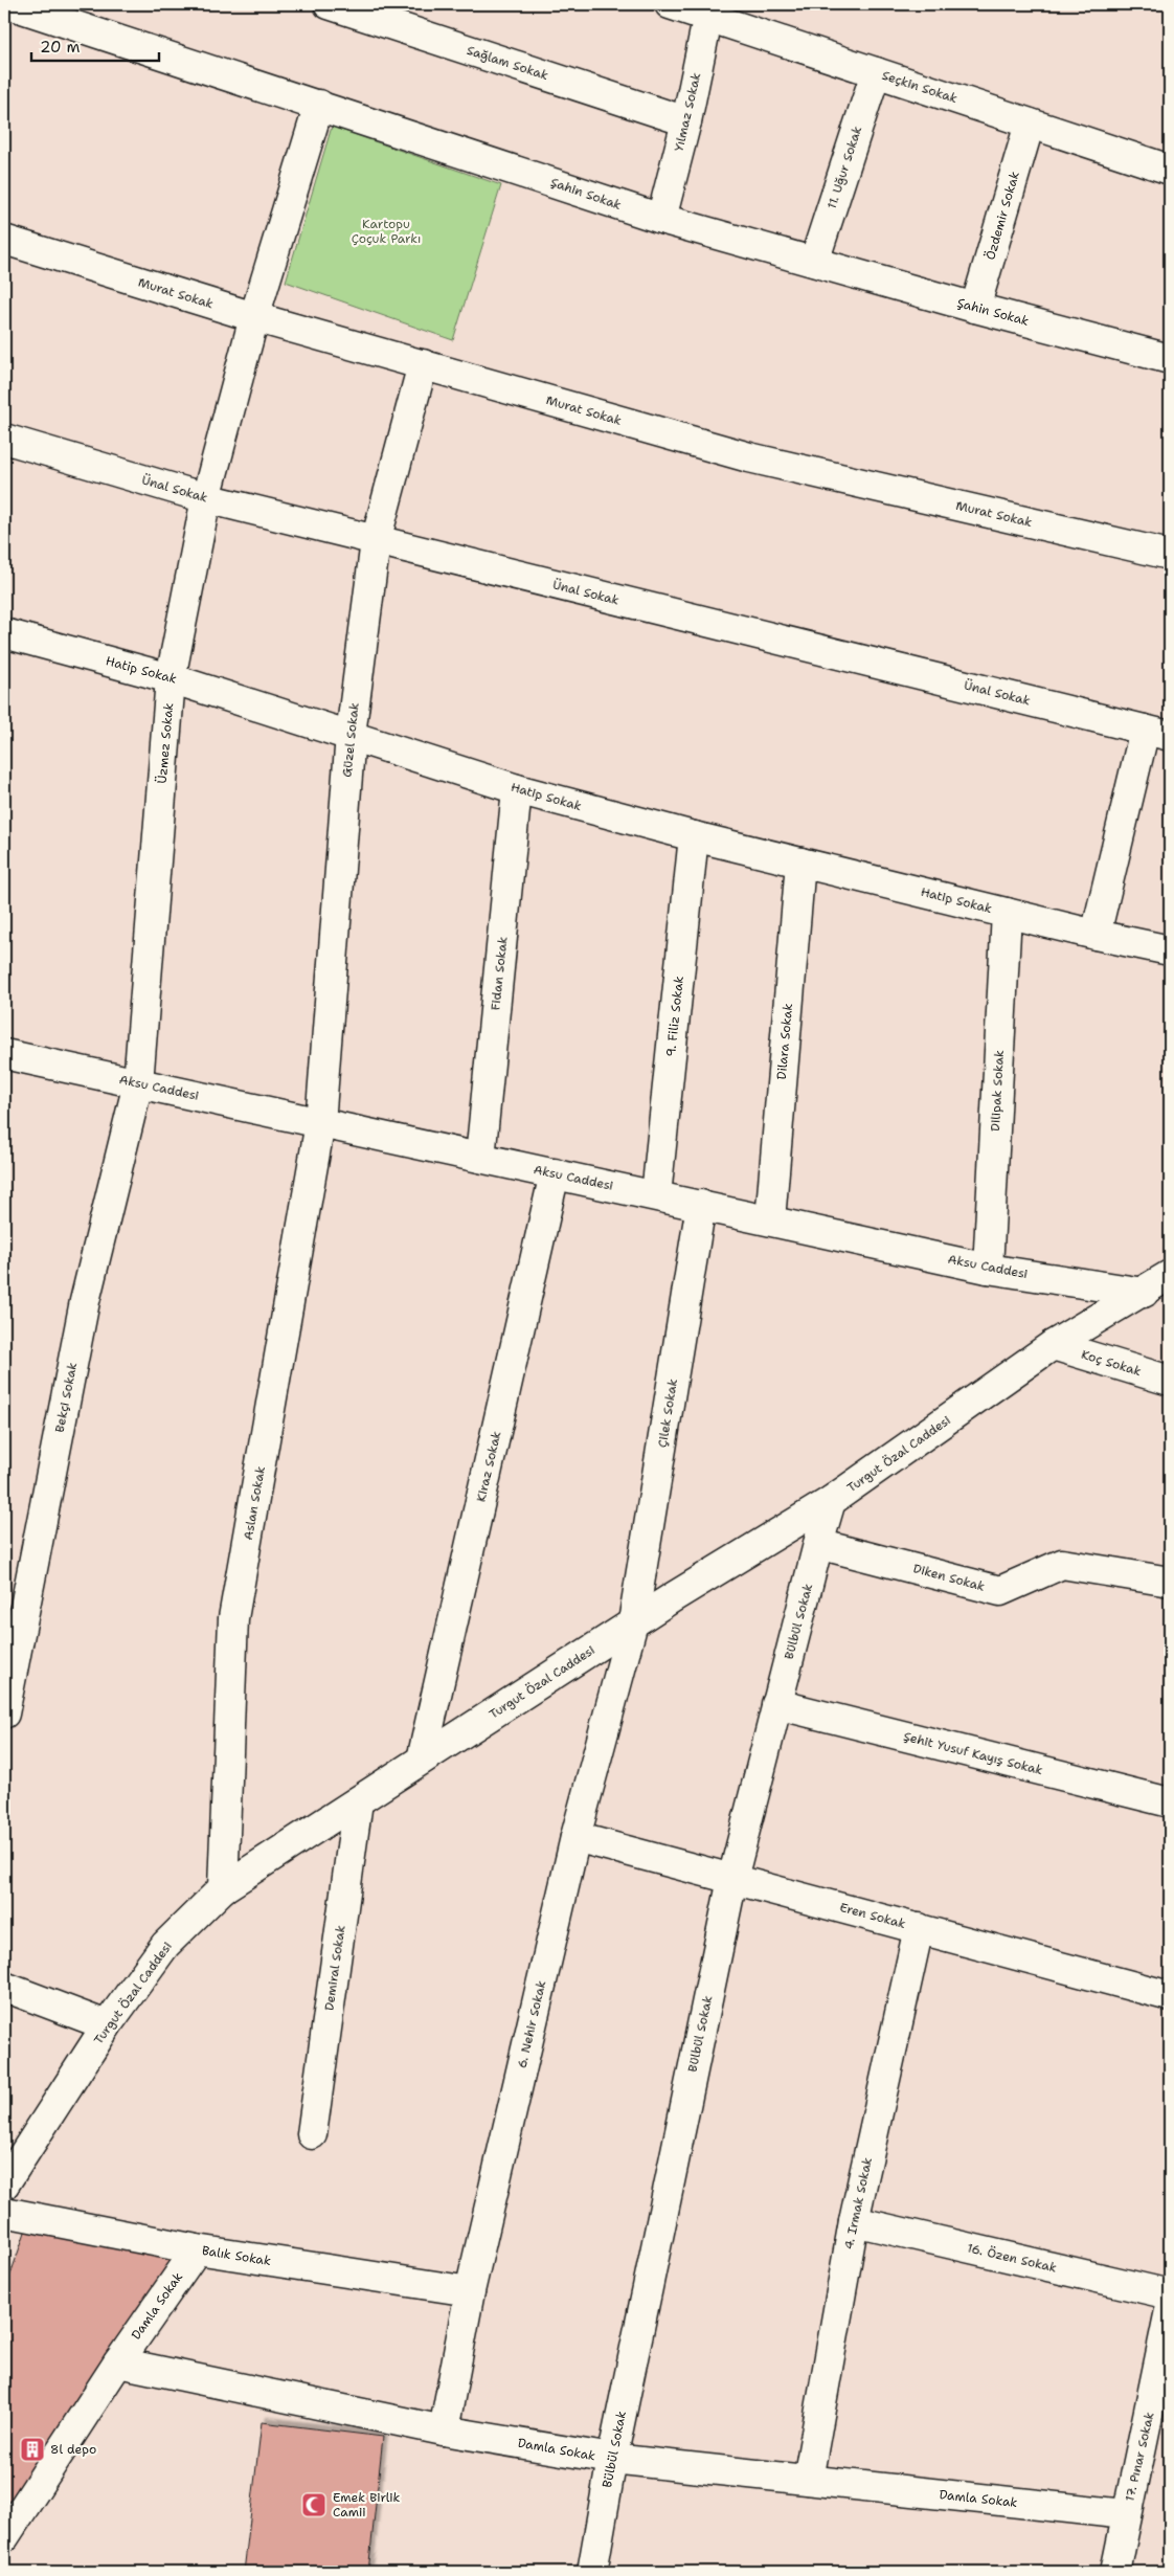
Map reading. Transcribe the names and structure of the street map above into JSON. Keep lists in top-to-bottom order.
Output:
{
  "streets": {
    "street": [
      "Sağlam Sokak",
      "Seçkin Sokak",
      "Yılmaz Sokak",
      "11. Uğur Sokak",
      "Şahin Sokak",
      "Özdemir Sokak",
      "Murat Sokak",
      "Ünal Sokak",
      "Hatip Sokak",
      "Güzel Sokak",
      "Üzmez Sokak",
      "Fidan Sokak",
      "9. Filiz Sokak",
      "Dilara Sokak",
      "Aksu Caddesi",
      "Dilipak Sokak",
      "Koç Sokak",
      "Bekçi Sokak",
      "Çilek Sokak",
      "Turgut Özal Caddesi",
      "Kiraz Sokak",
      "Aslan Sokak",
      "Diken Sokak",
      "Bülbül Sokak",
      "Şehit Yusuf Kayış Sokak",
      "Eren Sokak",
      "Demiral Sokak",
      "6. Nehir Sokak",
      "4. Irmak Sokak",
      "Balık Sokak",
      "16. Özen Sokak",
      "Damla Sokak",
      "17. Pınar Sokak"
    ]
  },
  "crossings": [
    ["Sağlam Sokak", "Yılmaz Sokak"],
    ["Seçkin Sokak", "Yılmaz Sokak"],
    ["Seçkin Sokak", "11. Uğur Sokak"],
    ["Seçkin Sokak", "Özdemir Sokak"],
    ["Yılmaz Sokak", "Şahin Sokak"],
    ["11. Uğur Sokak", "Şahin Sokak"],
    ["Şahin Sokak", "Özdemir Sokak"],
    ["Şahin Sokak", "Üzmez Sokak"],
    ["Murat Sokak", "Güzel Sokak"],
    ["Murat Sokak", "Üzmez Sokak"],
    ["Ünal Sokak", "Güzel Sokak"],
    ["Ünal Sokak", "Üzmez Sokak"],
    ["Hatip Sokak", "Güzel Sokak"],
    ["Hatip Sokak", "Üzmez Sokak"],
    ["Hatip Sokak", "Fidan Sokak"],
    ["Hatip Sokak", "9. Filiz Sokak"],
    ["Hatip Sokak", "Dilara Sokak"],
    ["Hatip Sokak", "Dilipak Sokak"],
    ["Güzel Sokak", "Aksu Caddesi"],
    ["Güzel Sokak", "Aslan Sokak"],
    ["Üzmez Sokak", "Aksu Caddesi"],
    ["Üzmez Sokak", "Bekçi Sokak"],
    ["Fidan Sokak", "Aksu Caddesi"],
    ["9. Filiz Sokak", "Aksu Caddesi"],
    ["Dilara Sokak", "Aksu Caddesi"],
    ["Aksu Caddesi", "Dilipak Sokak"],
    ["Aksu Caddesi", "Bekçi Sokak"],
    ["Aksu Caddesi", "Çilek Sokak"],
    ["Aksu Caddesi", "Turgut Özal Caddesi"],
    ["Aksu Caddesi", "Kiraz Sokak"],
    ["Aksu Caddesi", "Aslan Sokak"],
    ["Koç Sokak", "Turgut Özal Caddesi"],
    ["Çilek Sokak", "Turgut Özal Caddesi"],
    ["Çilek Sokak", "6. Nehir Sokak"],
    ["Turgut Özal Caddesi", "Kiraz Sokak"],
    ["Turgut Özal Caddesi", "Aslan Sokak"],
    ["Turgut Özal Caddesi", "Bülbül Sokak"],
    ["Turgut Özal Caddesi", "Demiral Sokak"],
    ["Turgut Özal Caddesi", "6. Nehir Sokak"],
    ["Diken Sokak", "Bülbül Sokak"],
    ["Bülbül Sokak", "Şehit Yusuf Kayış Sokak"],
    ["Bülbül Sokak", "Eren Sokak"],
    ["Bülbül Sokak", "Damla Sokak"],
    ["Eren Sokak", "6. Nehir Sokak"],
    ["Eren Sokak", "4. Irmak Sokak"],
    ["6. Nehir Sokak", "Balık Sokak"],
    ["6. Nehir Sokak", "Damla Sokak"],
    ["4. Irmak Sokak", "16. Özen Sokak"],
    ["4. Irmak Sokak", "Damla Sokak"],
    ["Balık Sokak", "Damla Sokak"],
    ["Damla Sokak", "17. Pınar Sokak"]
  ],
  "parks": ["Kartopu Çoçuk Parkı"],
  "places": {
    "building": ["8l depo"],
    "mosque": ["Emek Birlik Camii"]
  },
  "scale_bar": "20 m"
}
